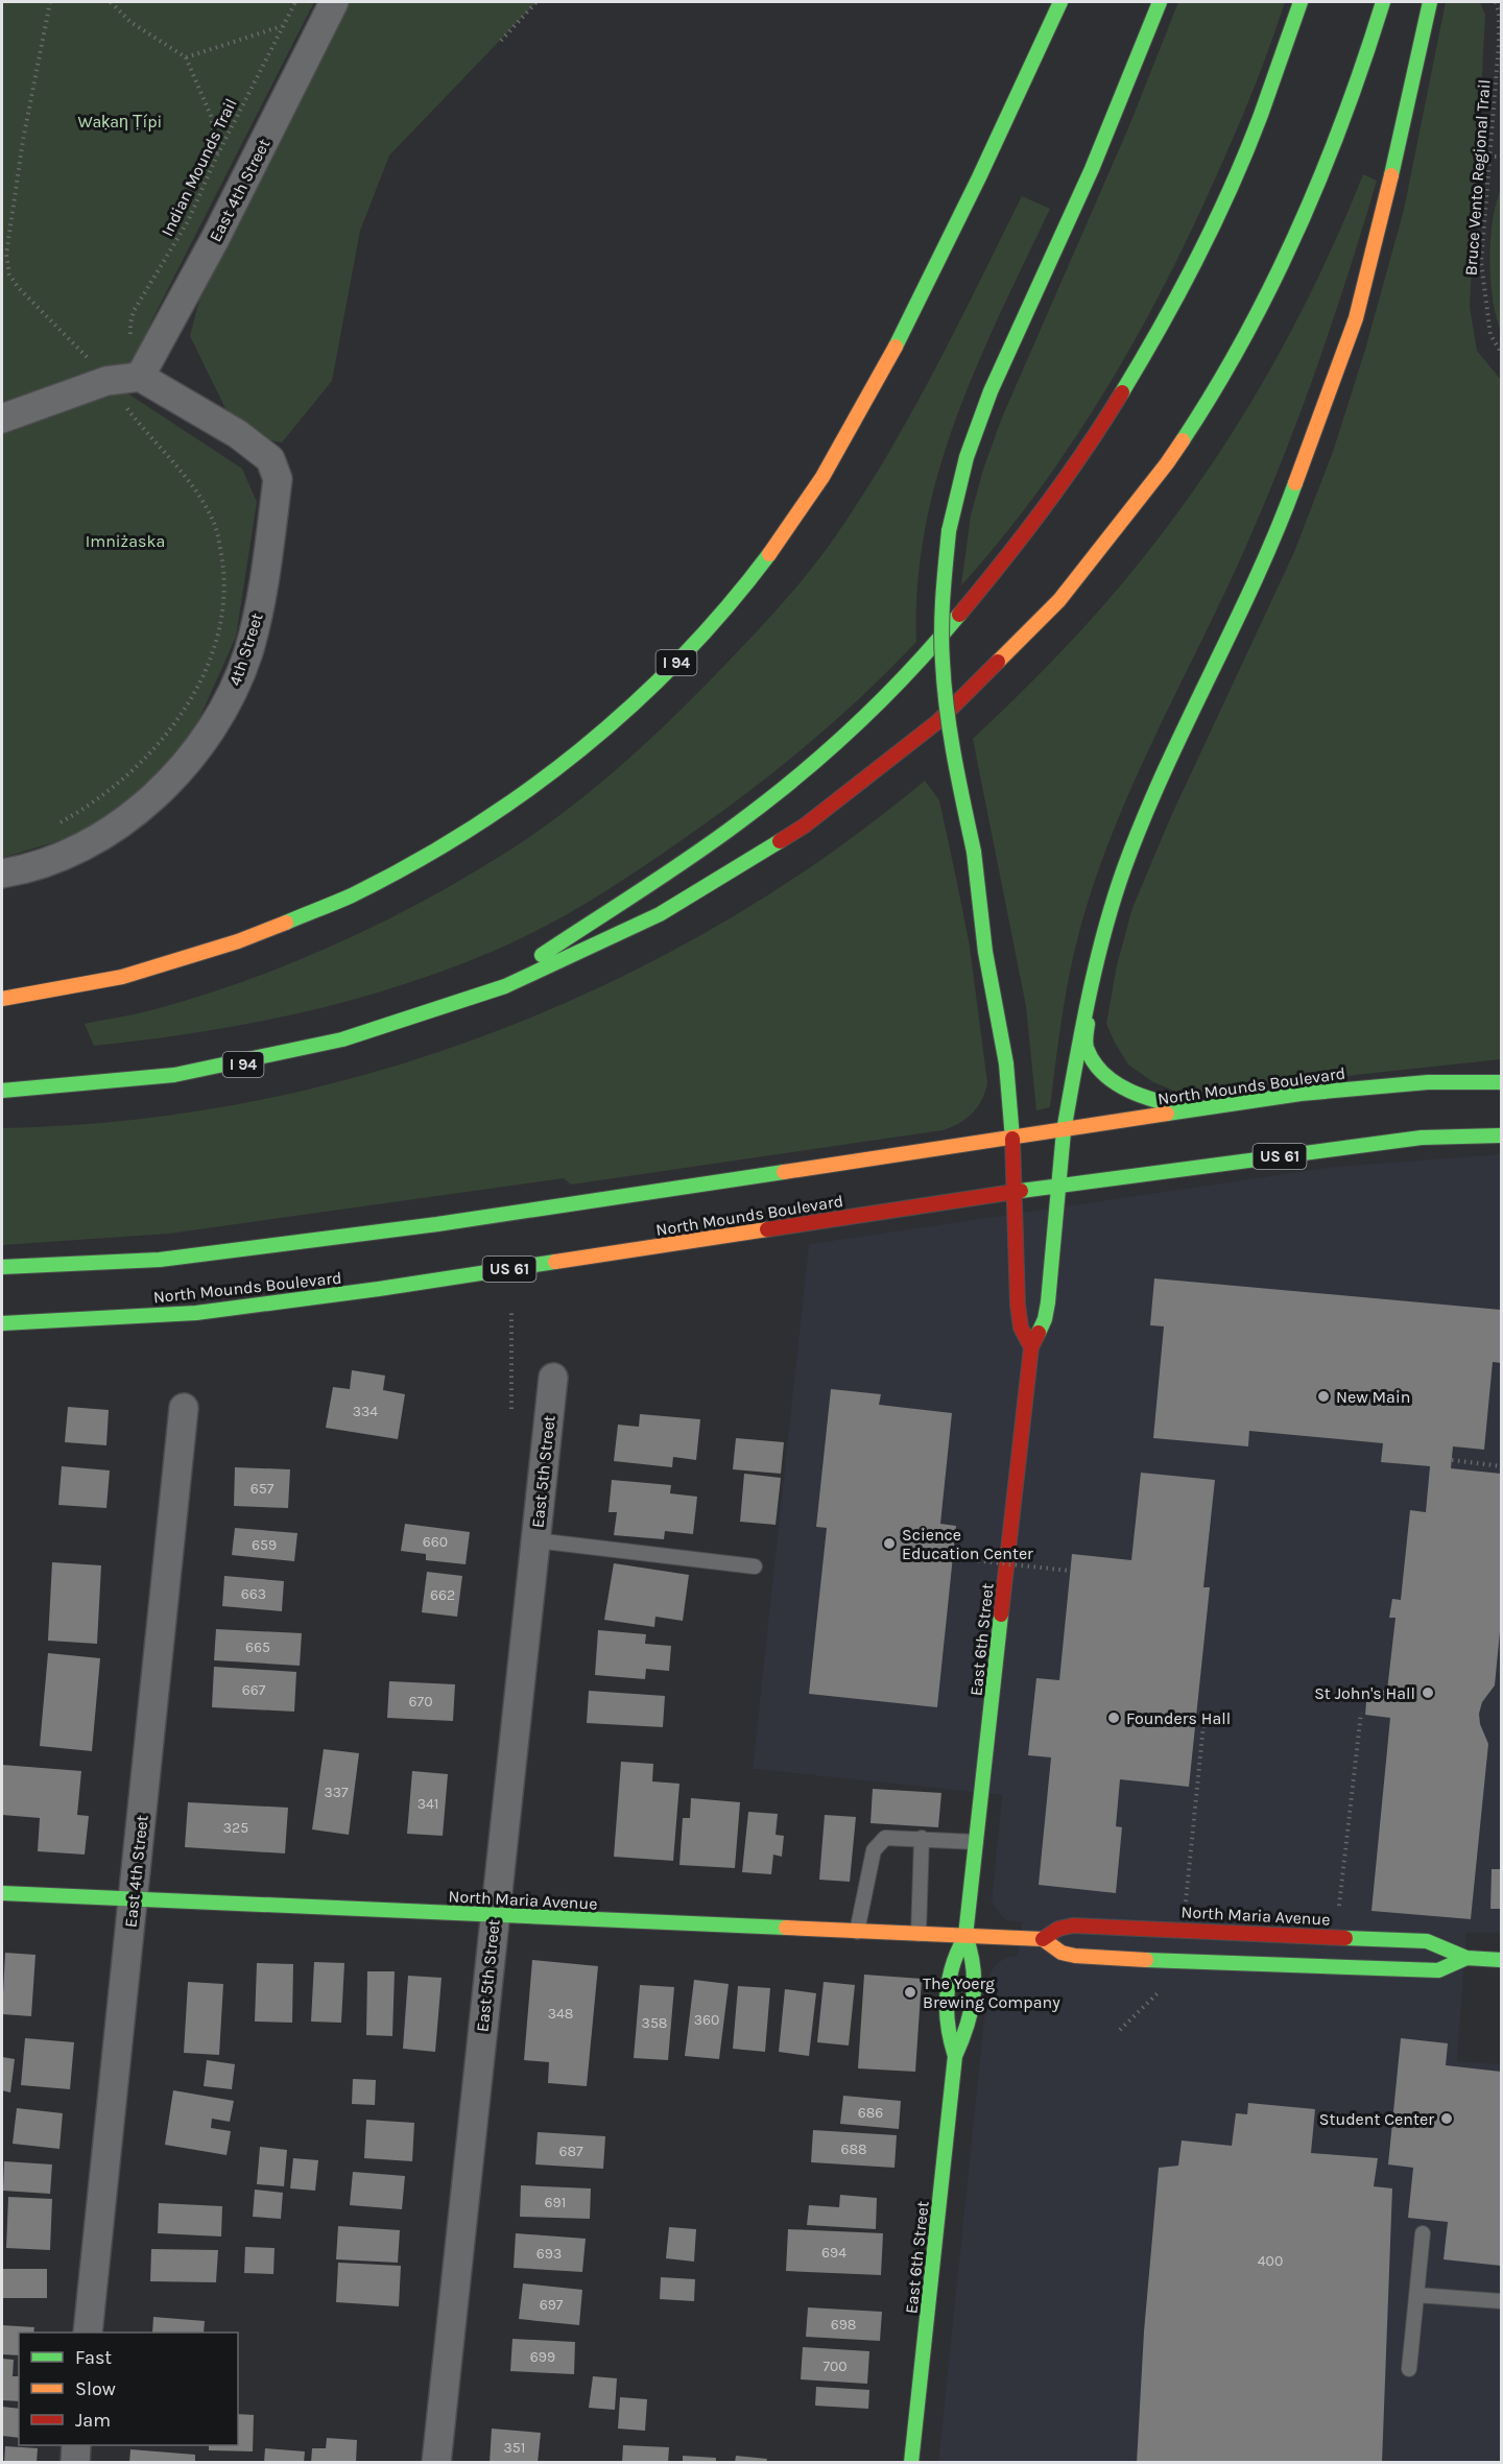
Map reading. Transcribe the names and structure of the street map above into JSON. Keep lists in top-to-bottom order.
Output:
{
  "streets": {
    "main road": [
      "I 94",
      "North Mounds Boulevard",
      "US 61",
      "East 6th Street",
      "North Maria Avenue"
    ],
    "street": ["East 4th Street", "4th Street", "East 5th Street"],
    "path": ["Indian Mounds Trail", "Bruce Vento Regional Trail"]
  },
  "crossings": [
    ["East 4th Street", "4th Street"],
    ["East 4th Street", "North Maria Avenue"],
    ["North Mounds Boulevard", "East 6th Street"],
    ["East 5th Street", "North Maria Avenue"],
    ["East 6th Street", "North Maria Avenue"]
  ],
  "parks": ["Waḳaƞ Ṭípi", "Imniżaska"],
  "places": [
    "New Main",
    "Science Education Center",
    "St John's Hall",
    "Founders Hall",
    "The Yoerg Brewing Company",
    "Student Center"
  ],
  "house_numbers": [
    "334",
    "657",
    "660",
    "659",
    "663",
    "662",
    "665",
    "667",
    "670",
    "337",
    "341",
    "325",
    "348",
    "360",
    "358",
    "686",
    "688",
    "687",
    "691",
    "694",
    "693",
    "400",
    "697",
    "698",
    "699",
    "700",
    "351"
  ],
  "legend": ["Fast", "Slow", "Jam"]
}
